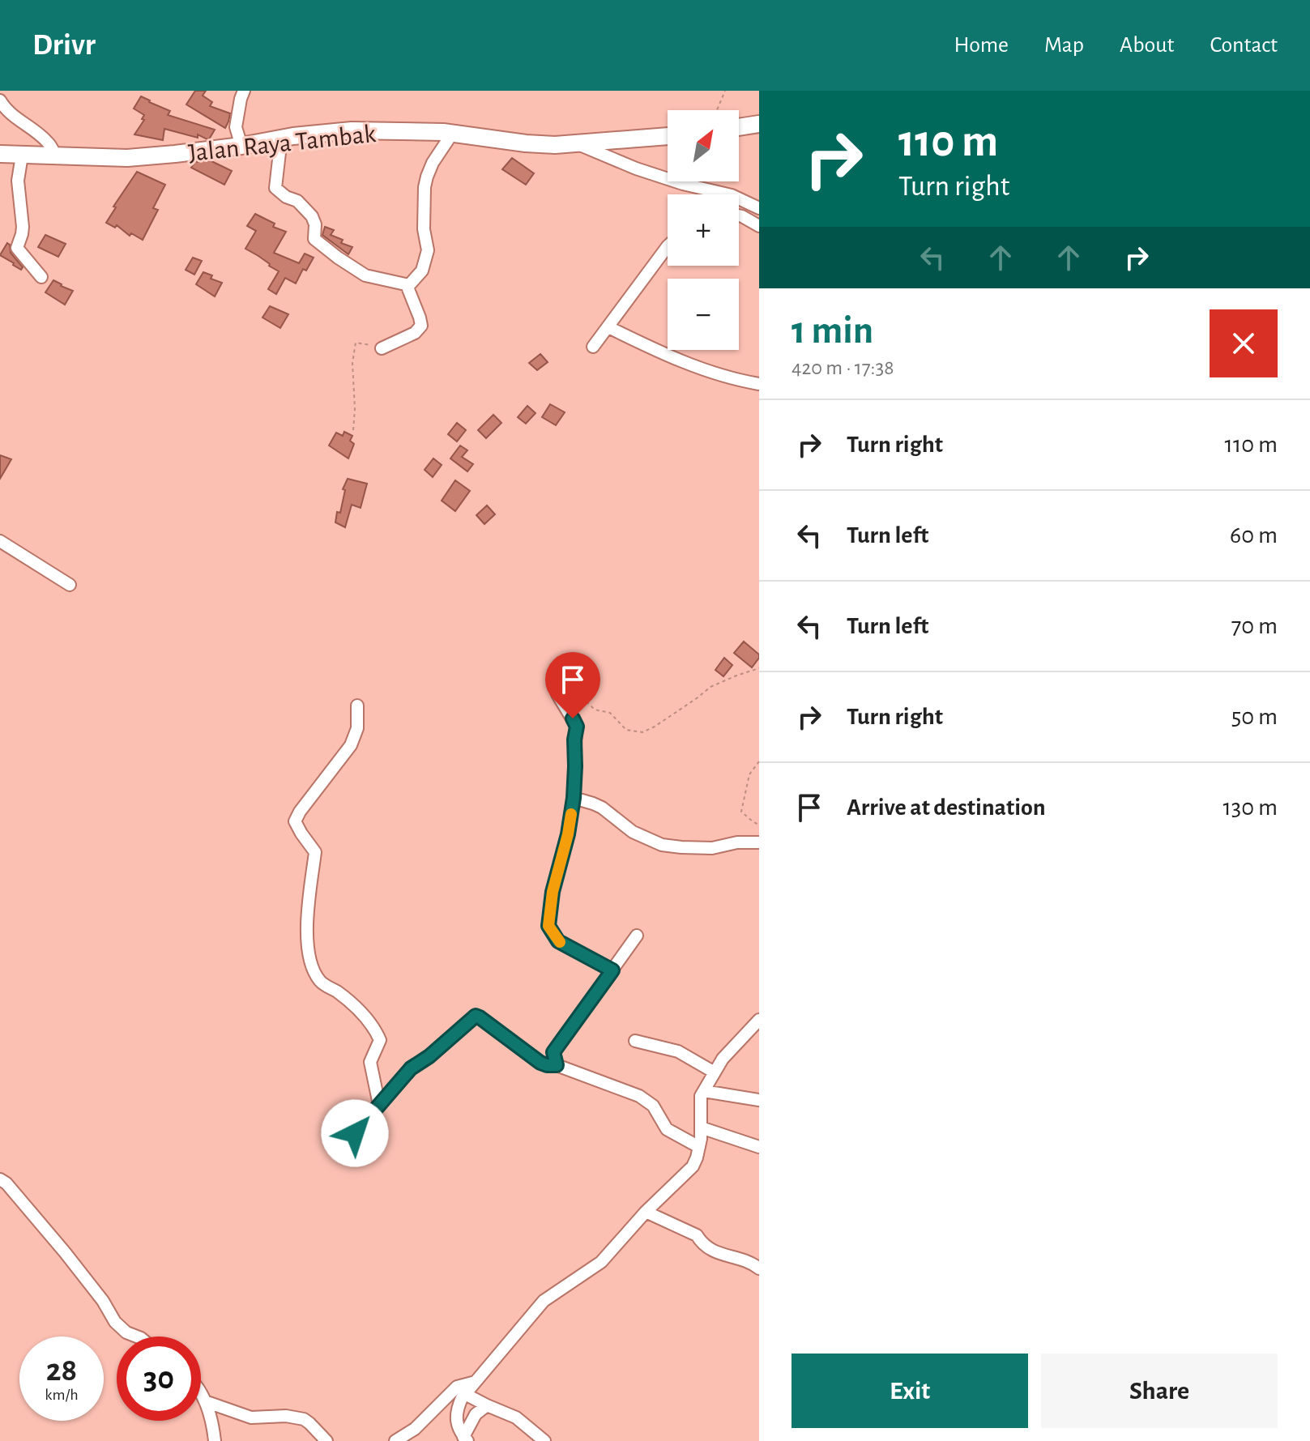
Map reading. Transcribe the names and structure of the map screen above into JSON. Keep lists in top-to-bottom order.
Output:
{
  "streets": {
    "street": ["Jalan Raya Tambak"]
  },
  "north": "top right",
  "page": {
    "header": "Drivr",
    "nav": [
      "Home",
      "Map",
      "About",
      "Contact"
    ],
    "turn": ["110 m", "Turn right"],
    "map_buttons": ["+", "−"],
    "heading": ["1 min", "420 m · 17:38"],
    "list": [
      {
        "name": "Turn right",
        "value": "110 m"
      },
      {
        "name": "Turn left",
        "value": "60 m"
      },
      {
        "name": "Turn left",
        "value": "70 m"
      },
      {
        "name": "Turn right",
        "value": "50 m"
      },
      {
        "name": "Arrive at destination",
        "value": "130 m"
      }
    ],
    "speed": "28 km/h",
    "limit": "30",
    "buttons": ["Exit", "Share"]
  }
}
